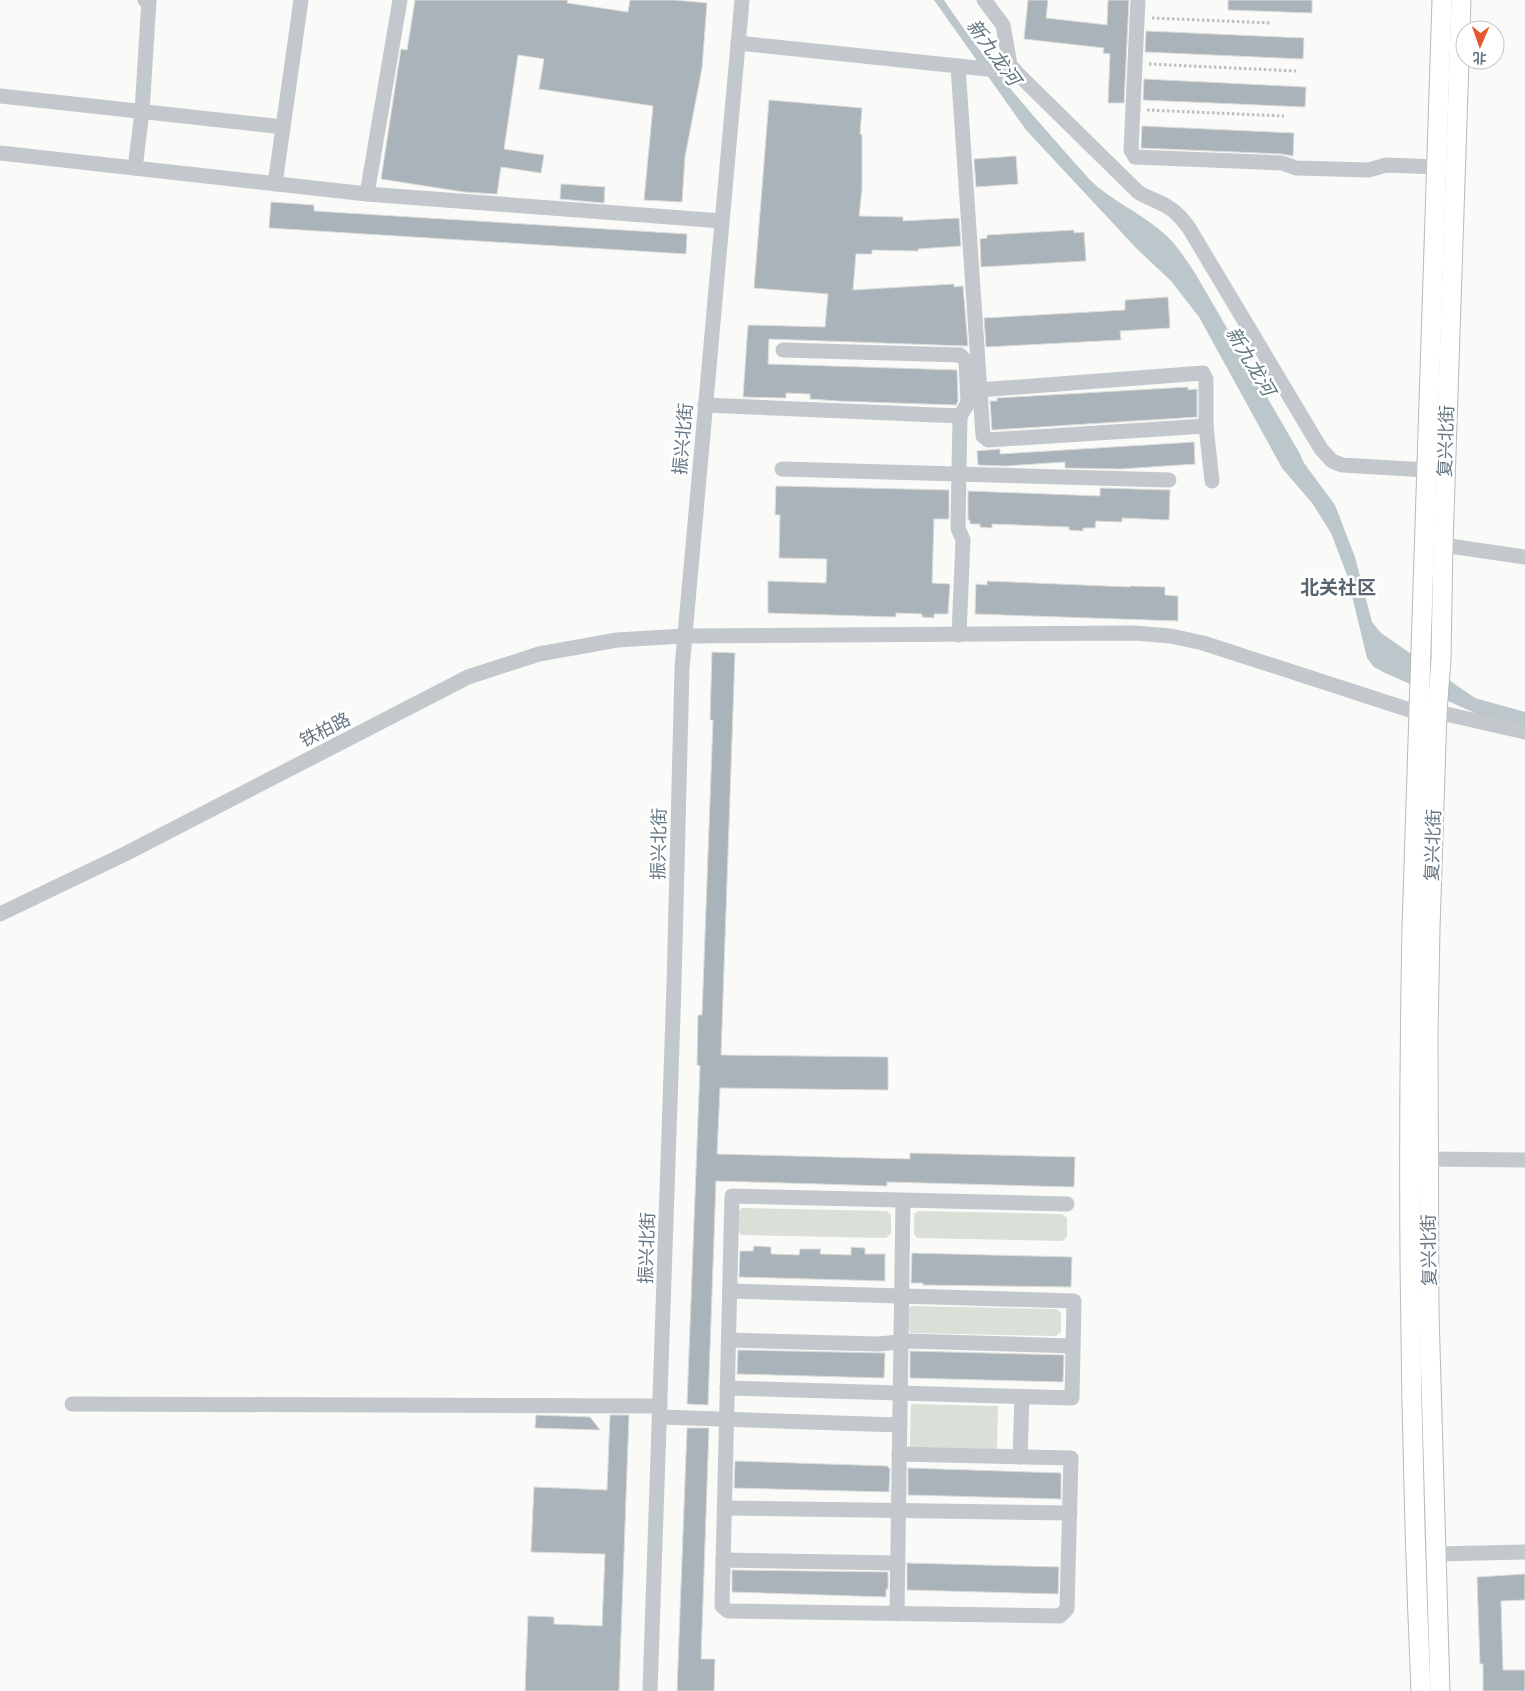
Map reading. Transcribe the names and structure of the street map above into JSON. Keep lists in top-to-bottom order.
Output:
{
  "streets": {
    "main road": ["复兴北街"],
    "street": ["振兴北街", "铁柏路"]
  },
  "crossings": [
    ["振兴北街", "铁柏路"],
    ["复兴北街", "铁柏路"]
  ],
  "districts": ["北关社区"],
  "water": ["新九龙河"],
  "north": "bottom"
}
